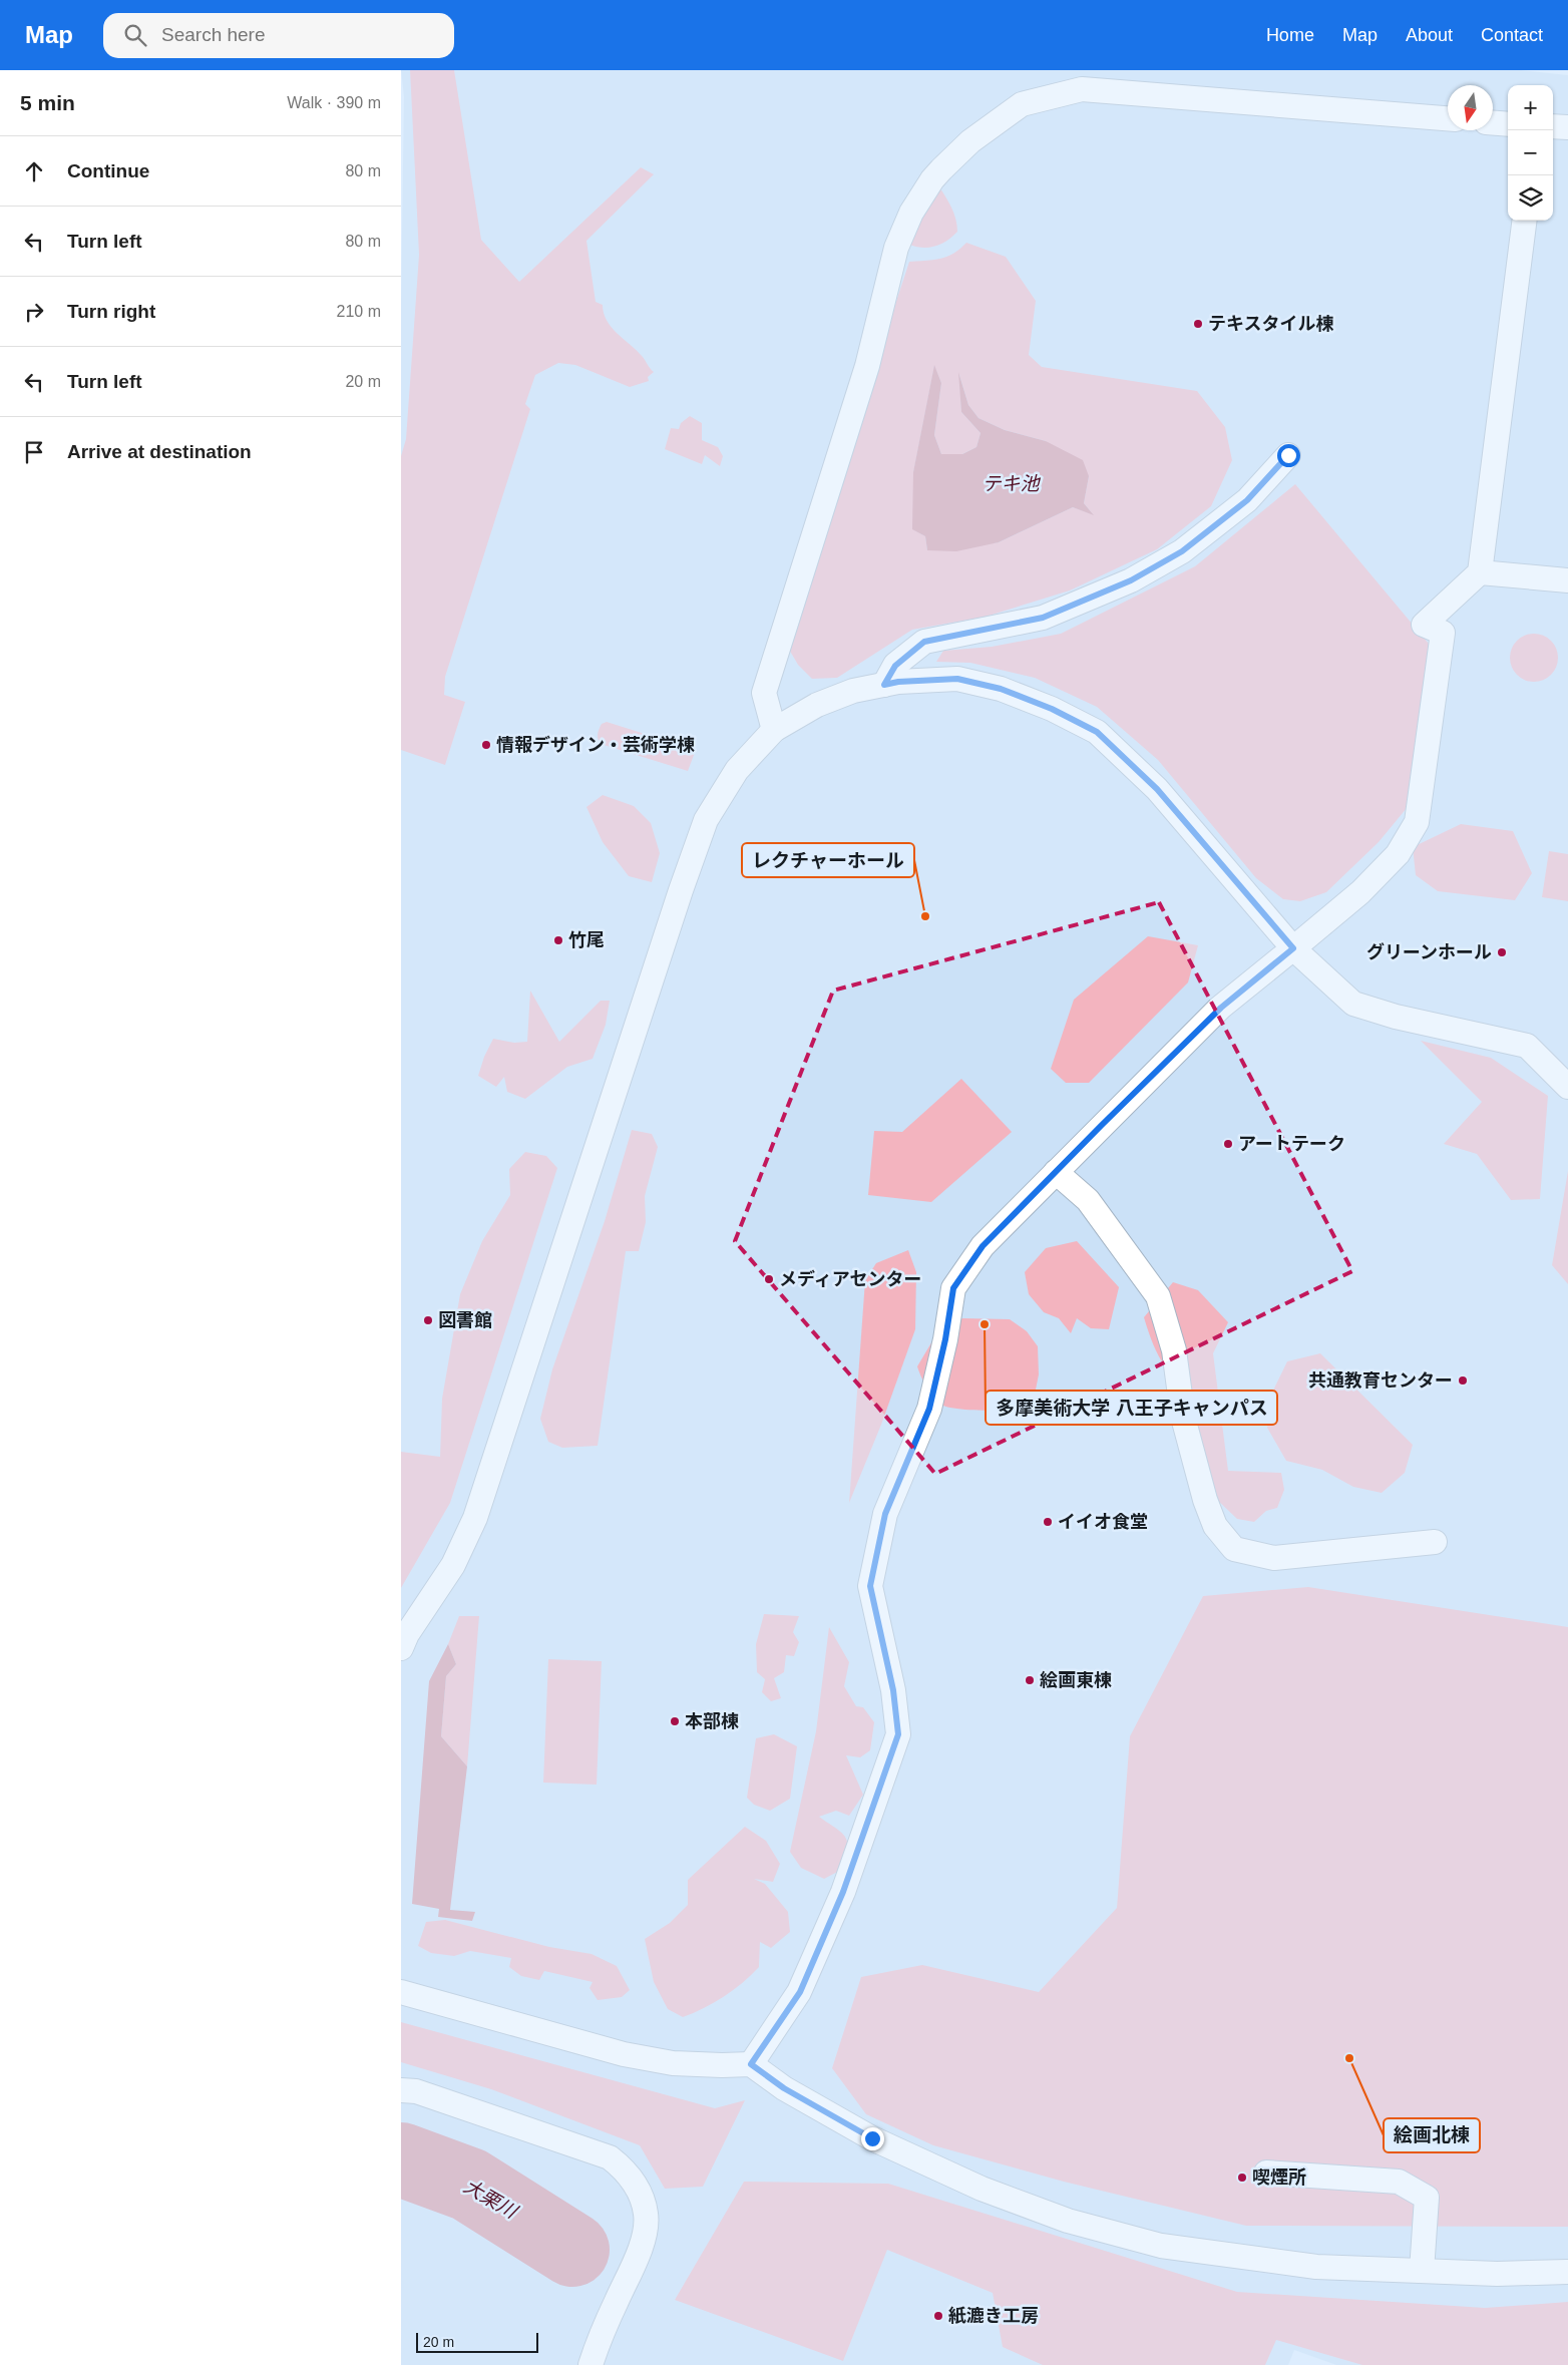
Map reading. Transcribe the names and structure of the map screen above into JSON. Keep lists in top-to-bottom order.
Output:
{
  "water": ["テキ池", "大栗川"],
  "places": [
    "テキスタイル棟",
    "情報デザイン・芸術学棟",
    "レクチャーホール",
    "竹尾",
    "グリーンホール",
    "アートテーク",
    "メディアセンター",
    "図書館",
    "多摩美術大学 八王子キャンパス",
    "共通教育センター",
    "イイオ食堂",
    "絵画東棟",
    "本部棟",
    "絵画北棟",
    "喫煙所",
    "紙漉き工房"
  ],
  "scale_bar": "20 m",
  "north": "bottom",
  "page": {
    "header": "Map",
    "search": "Search here",
    "nav": [
      "Home",
      "Map",
      "About",
      "Contact"
    ],
    "heading": ["5 min", "Walk · 390 m"],
    "map_buttons": ["+", "−"],
    "list": [
      ["Continue", "80 m"],
      ["Turn left", "80 m"],
      ["Turn right", "210 m"],
      ["Turn left", "20 m"],
      "Arrive at destination"
    ],
    "scale": "20 m"
  }
}
